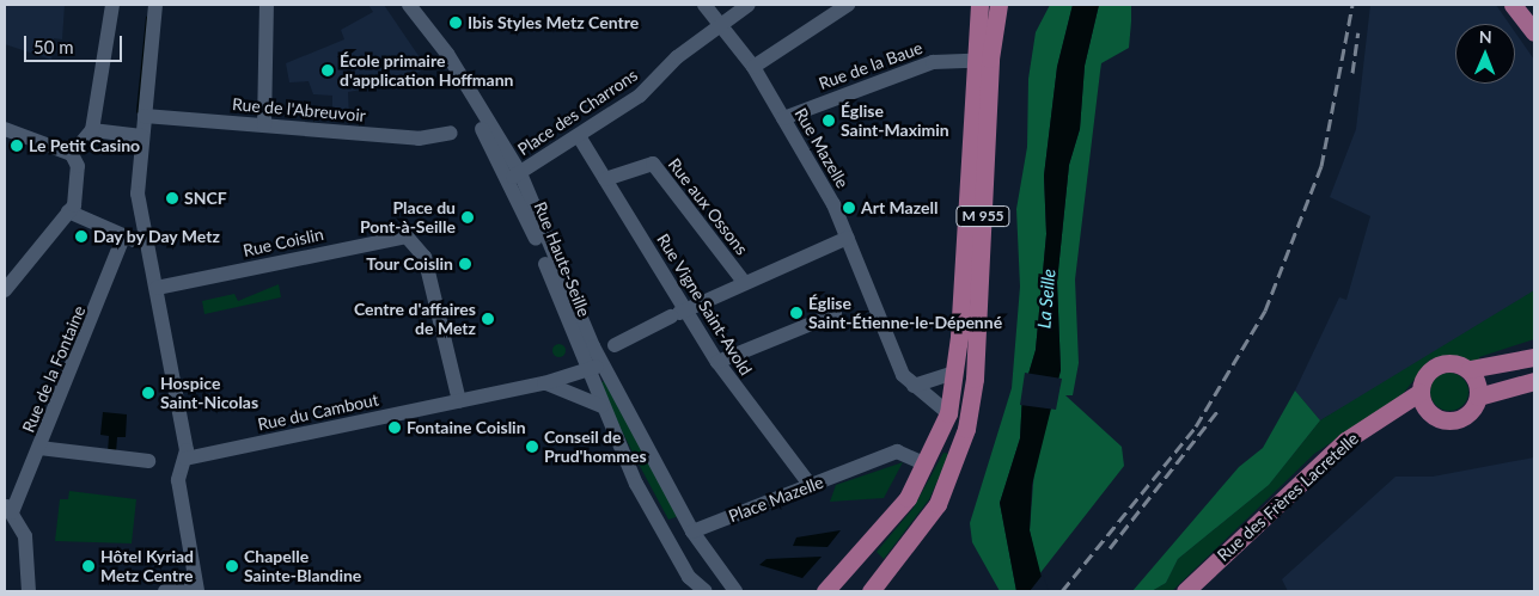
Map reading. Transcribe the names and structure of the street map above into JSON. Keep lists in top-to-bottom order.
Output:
{
  "streets": {
    "main road": ["M 955", "Rue des Frères Lacretelle"],
    "street": [
      "Rue de la Baue",
      "Rue de l'Abreuvoir",
      "Place des Charrons",
      "Rue Mazelle",
      "Rue aux Ossons",
      "Rue Coislin",
      "Rue Haute-Seille",
      "Rue Vigne Saint-Avold",
      "Rue de la Fontaine",
      "Rue du Cambout",
      "Place Mazelle"
    ]
  },
  "crossings": [
    ["Rue de la Baue", "Rue Mazelle"],
    ["Rue de la Baue", "M 955"],
    ["Place des Charrons", "Rue Mazelle"],
    ["Place des Charrons", "Rue Haute-Seille"],
    ["Place des Charrons", "Rue Vigne Saint-Avold"],
    ["Rue Mazelle", "M 955"],
    ["Rue aux Ossons", "Rue Vigne Saint-Avold"],
    ["M 955", "Place Mazelle"],
    ["Rue Coislin", "Rue du Cambout"],
    ["Rue Haute-Seille", "Rue du Cambout"],
    ["Rue Haute-Seille", "Place Mazelle"],
    ["Rue Vigne Saint-Avold", "Place Mazelle"]
  ],
  "water": ["La Seille"],
  "places": [
    "Ibis Styles Metz Centre",
    "École primaire d'application Hoffmann",
    "Église Saint-Maximin",
    "Le Petit Casino",
    "SNCF",
    "Art Mazell",
    "Place du Pont-à-Seille",
    "Day by Day Metz",
    "Tour Coislin",
    "Église Saint-Étienne-le-Dépenné",
    "Centre d'affaires de Metz",
    "Hospice Saint-Nicolas",
    "Fontaine Coislin",
    "Conseil de Prud'hommes",
    "Hôtel Kyriad Metz Centre",
    "Chapelle Sainte-Blandine"
  ],
  "scale_bar": "50 m",
  "north": "top"
}
